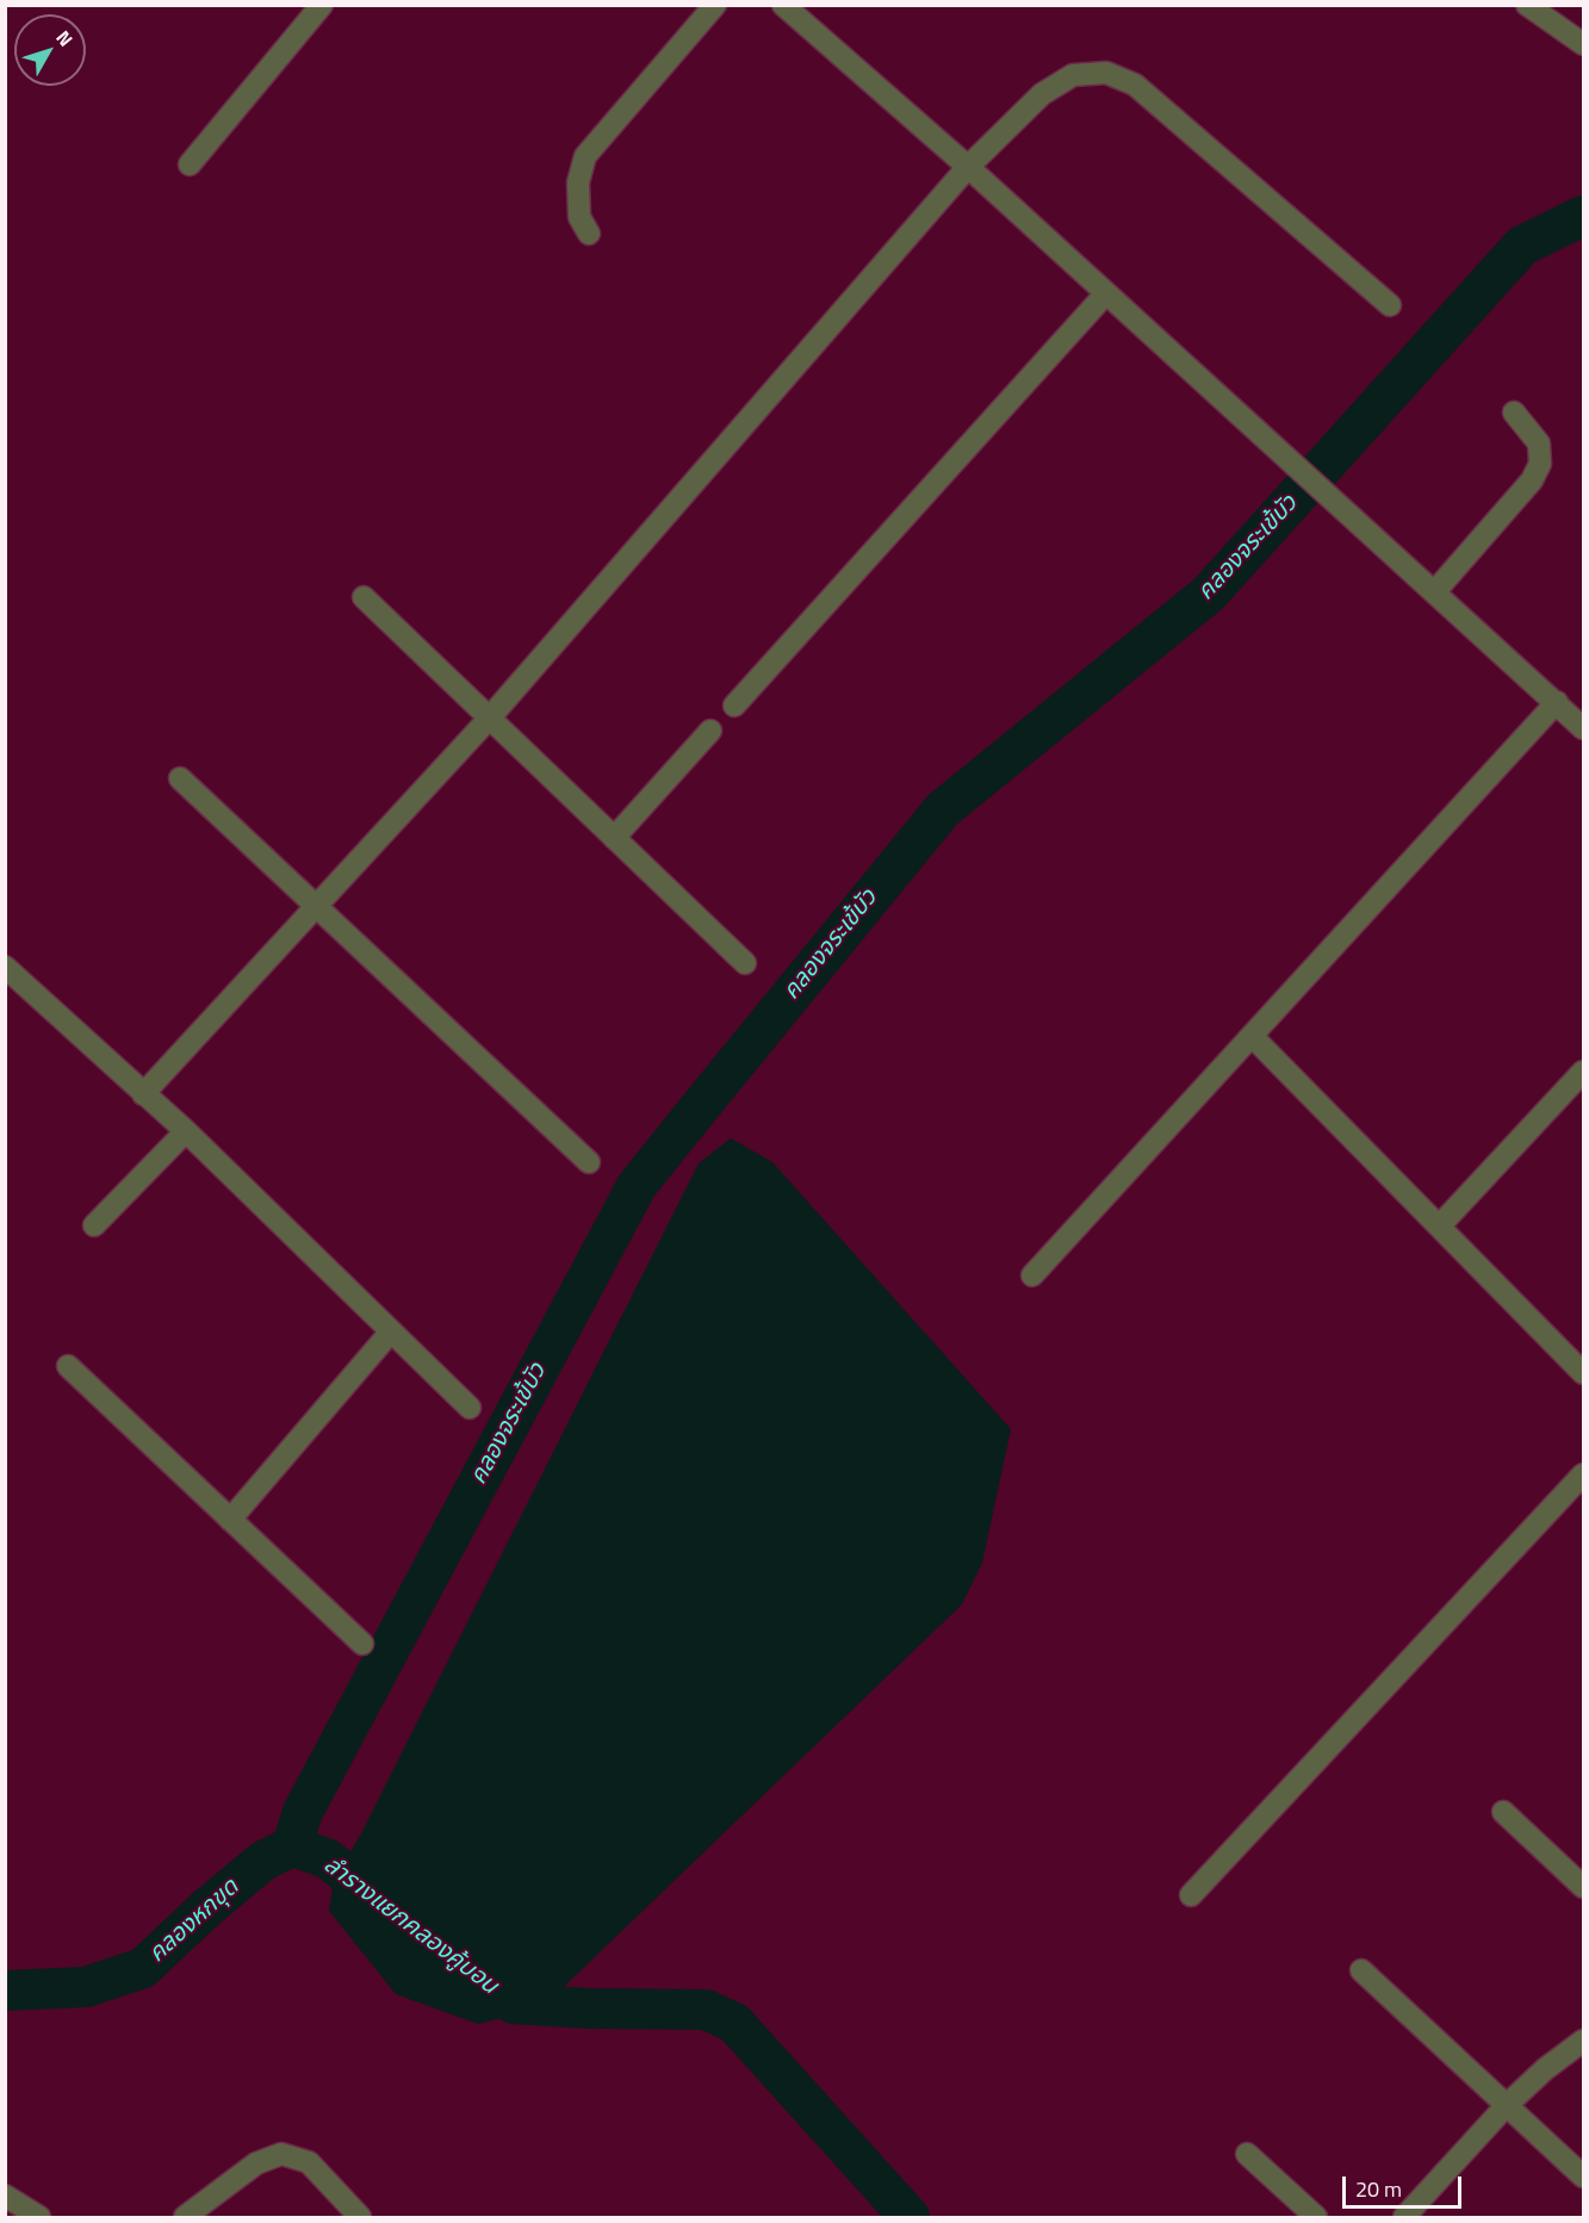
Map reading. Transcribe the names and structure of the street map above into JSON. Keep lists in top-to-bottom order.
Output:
{
  "water": ["คลองจระเข้บัว", "คลองหกขุด", "ลำรางแยกคลองคู้บอน"],
  "scale_bar": "20 m",
  "north": "top right"
}
